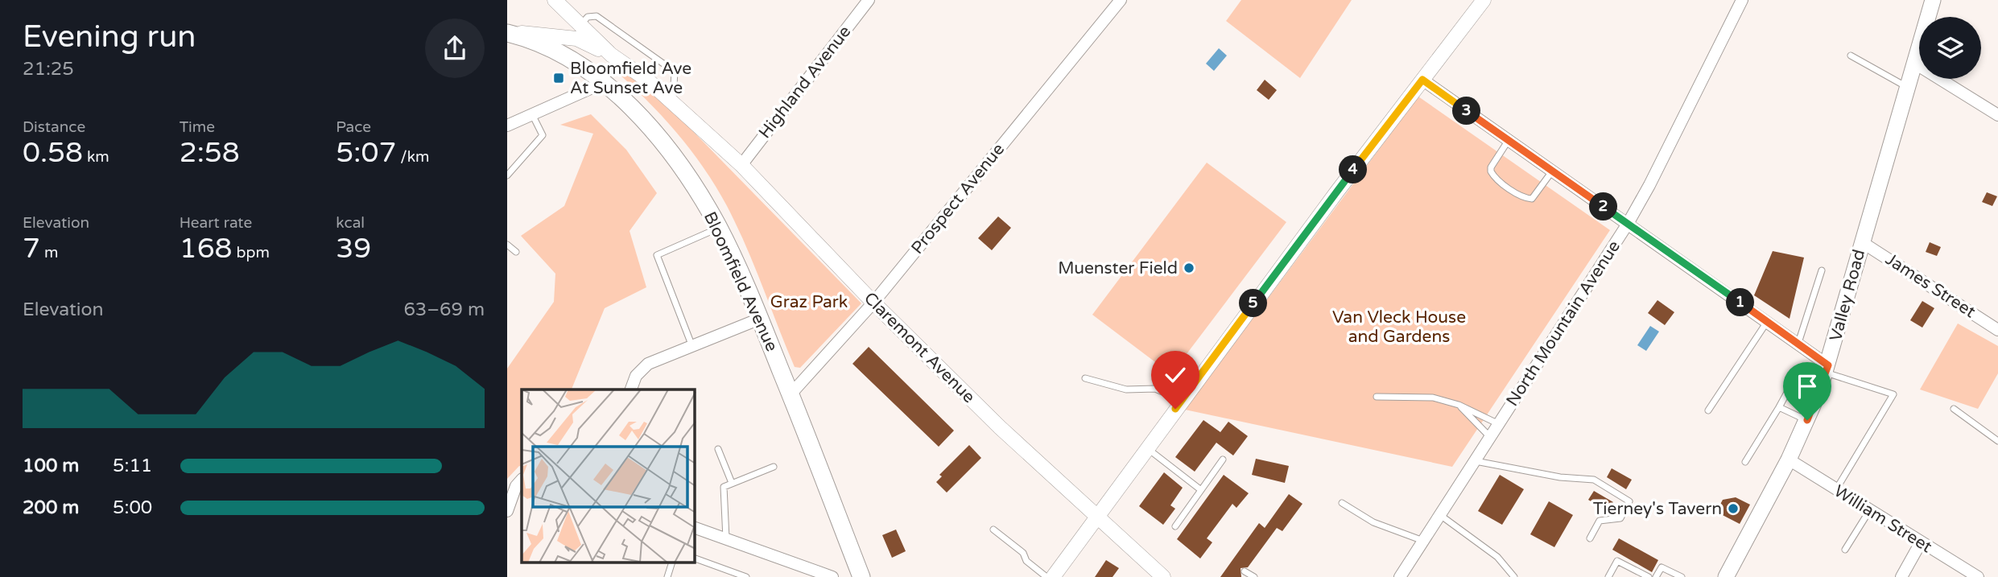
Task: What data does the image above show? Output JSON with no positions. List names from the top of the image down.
{
  "streets": {
    "main road": ["Bloomfield Avenue", "Valley Road"],
    "street": [
      "Highland Avenue",
      "Prospect Avenue",
      "James Street",
      "North Mountain Avenue",
      "Claremont Avenue",
      "William Street"
    ]
  },
  "crossings": [
    ["Highland Avenue", "Claremont Avenue"],
    ["Prospect Avenue", "Bloomfield Avenue"],
    ["Prospect Avenue", "Claremont Avenue"],
    ["James Street", "Valley Road"],
    ["Valley Road", "William Street"]
  ],
  "parks": ["Graz Park", "Van Vleck House and Gardens"],
  "places": {
    "transit": ["Bloomfield Ave At Sunset Ave"],
    "other": ["Muenster Field", "Tierney's Tavern"]
  },
  "page": {
    "heading": ["Evening run", "21:25"],
    "stats": [
      ["Distance", "0.58 km"],
      ["Time", "2:58"],
      ["Pace", "5:07 /km"],
      ["Elevation", "7 m"],
      ["Heart rate", "168 bpm"],
      ["kcal", "39"]
    ],
    "pins": [
      "3",
      "4",
      "2",
      "1",
      "5"
    ],
    "chart": ["Elevation", "63–69 m"],
    "list": [
      {
        "name": "100 m",
        "note": "5:11"
      },
      {
        "name": "200 m",
        "note": "5:00"
      }
    ]
  }
}
